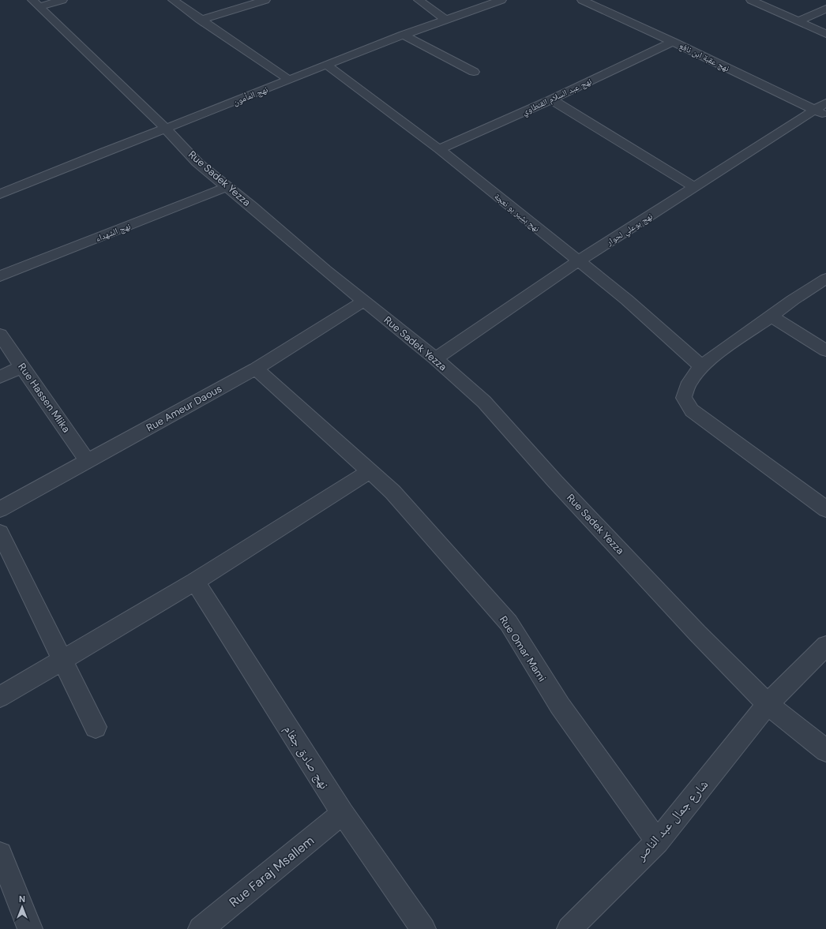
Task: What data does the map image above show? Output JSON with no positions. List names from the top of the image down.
{
  "streets": {
    "street": [
      "نهج عقبة ابن نافع",
      "نهج المأمون",
      "نهج عبد السلام القنطاوي",
      "Rue Sadek Yezza",
      "نهج بشير بو نعجة",
      "نهج بوعلي لحوار",
      "نهج الشهداء",
      "Rue Hassen Mlika",
      "Rue Ameur Daous",
      "Rue Omar Mami",
      "نهج صادق جغام",
      "شارع جمال عبد الناصر",
      "Rue Faraj Msallem"
    ]
  },
  "crossings": [
    ["نهج عقبة ابن نافع", "نهج عبد السلام القنطاوي"],
    ["نهج عقبة ابن نافع", "نهج بوعلي لحوار"],
    ["نهج المأمون", "Rue Sadek Yezza"],
    ["نهج المأمون", "نهج بشير بو نعجة"],
    ["نهج عبد السلام القنطاوي", "نهج بشير بو نعجة"],
    ["Rue Sadek Yezza", "نهج بوعلي لحوار"],
    ["Rue Sadek Yezza", "نهج الشهداء"],
    ["Rue Sadek Yezza", "Rue Ameur Daous"],
    ["Rue Sadek Yezza", "شارع جمال عبد الناصر"],
    ["نهج بشير بو نعجة", "نهج بوعلي لحوار"],
    ["Rue Hassen Mlika", "Rue Ameur Daous"],
    ["Rue Ameur Daous", "Rue Omar Mami"],
    ["Rue Omar Mami", "شارع جمال عبد الناصر"],
    ["نهج صادق جغام", "Rue Faraj Msallem"]
  ],
  "north": "top"
}
